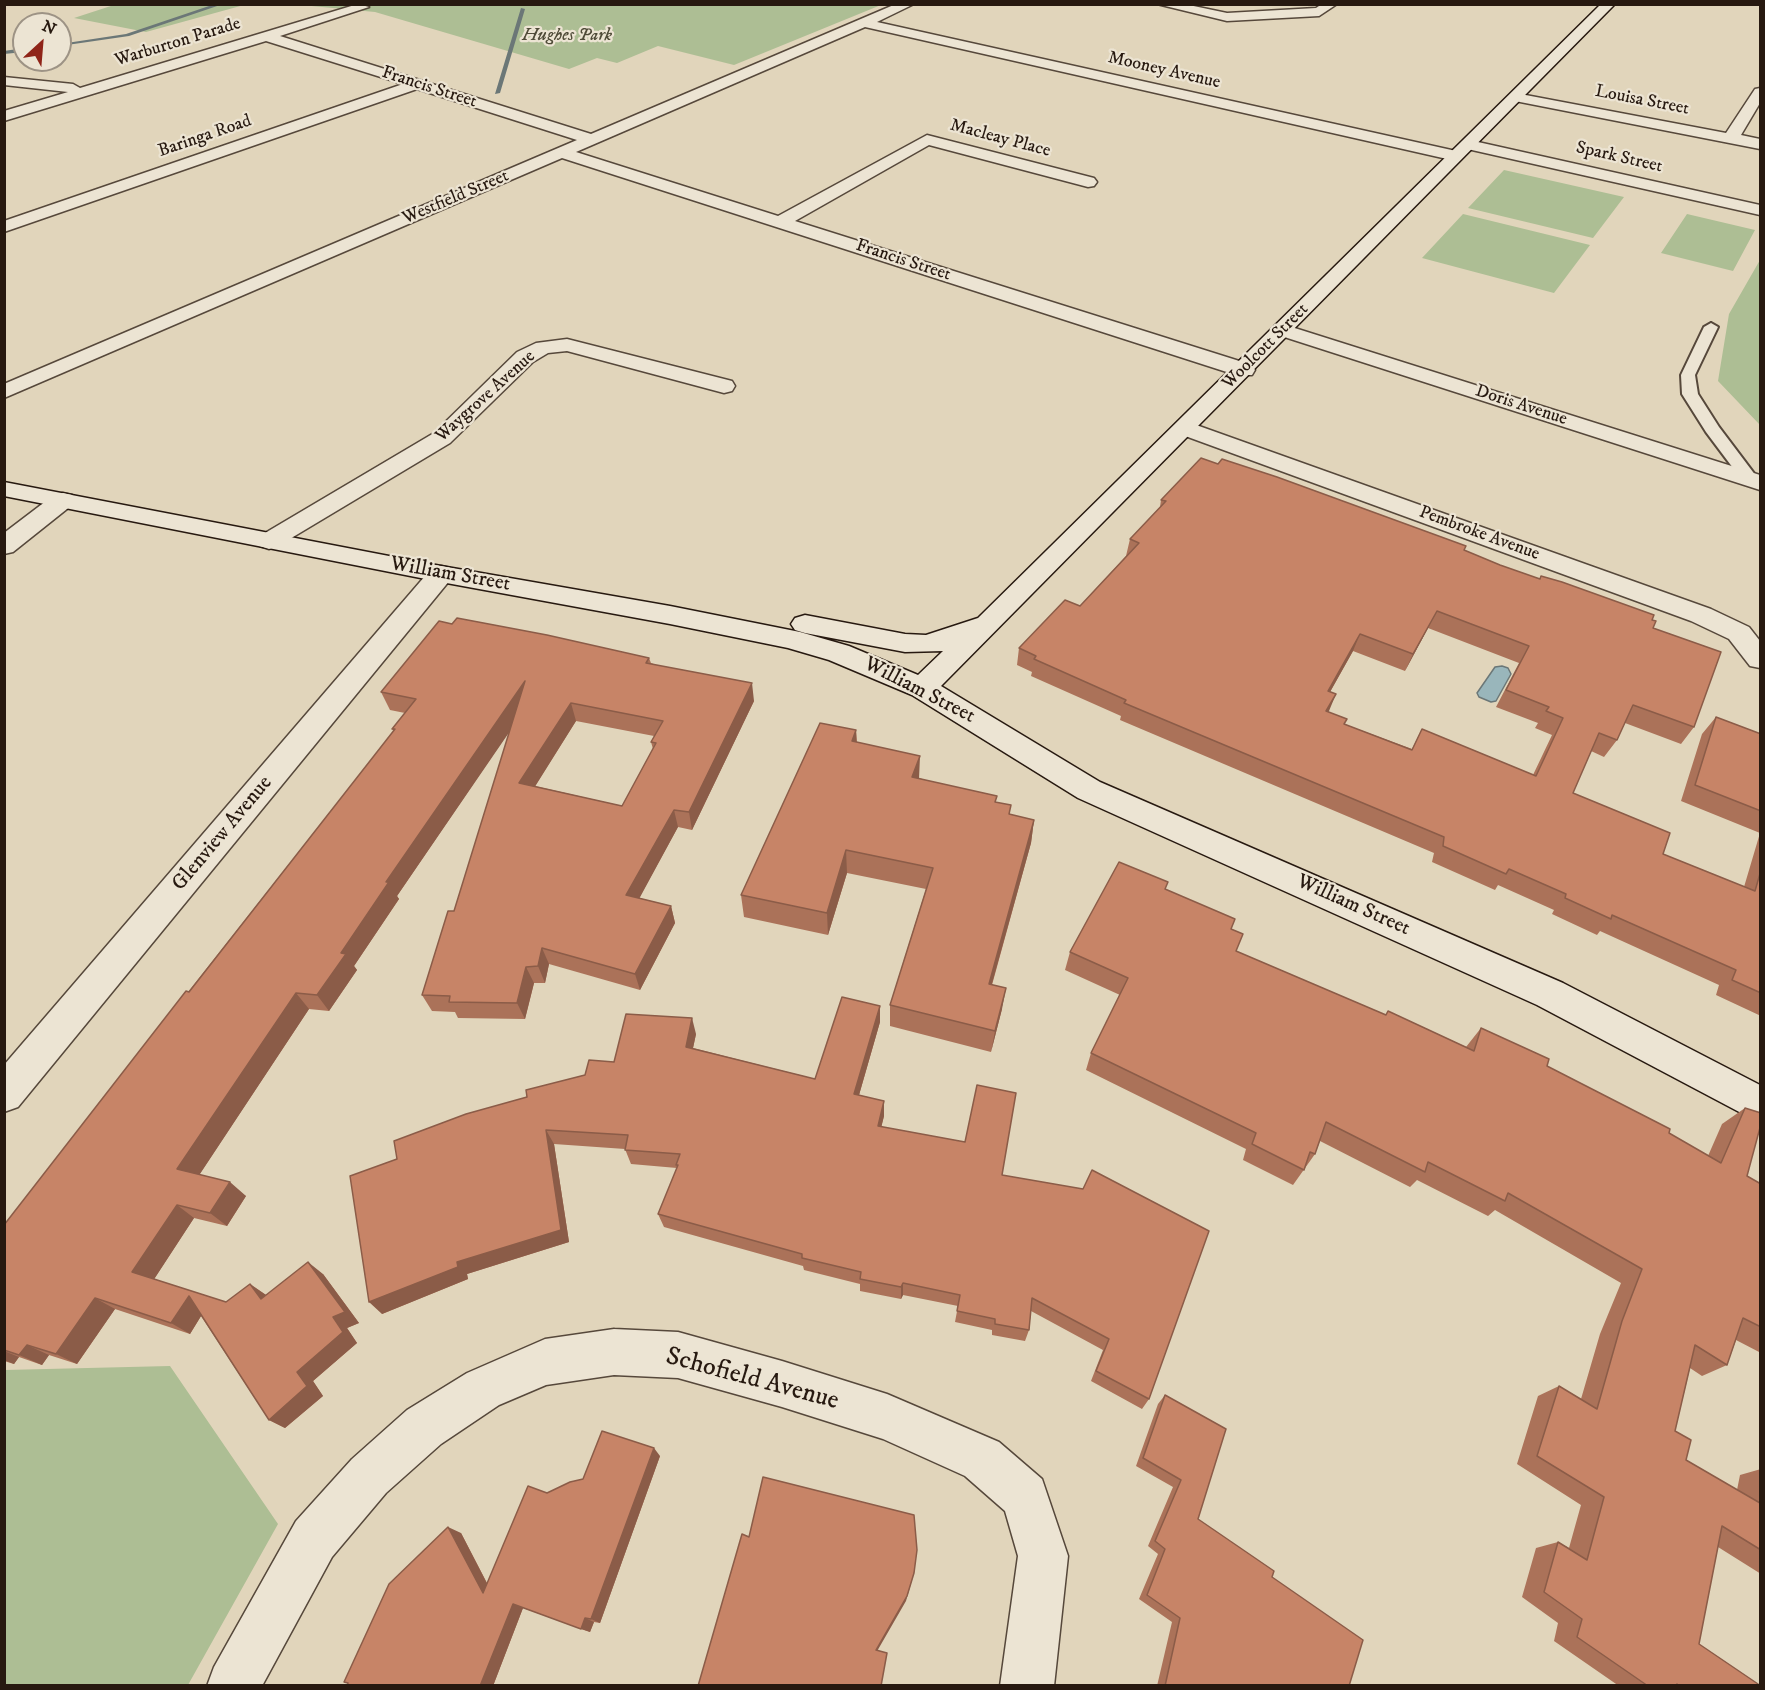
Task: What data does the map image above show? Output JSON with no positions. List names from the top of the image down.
{
  "streets": {
    "street": [
      "Warburton Parade",
      "Mooney Avenue",
      "Francis Street",
      "Louisa Street",
      "Baringa Road",
      "Macleay Place",
      "Spark Street",
      "Westfield Street",
      "Woolcott Street",
      "Waygrove Avenue",
      "Doris Avenue",
      "Pembroke Avenue",
      "William Street",
      "Glenview Avenue",
      "Schofield Avenue"
    ]
  },
  "crossings": [
    ["Warburton Parade", "Francis Street"],
    ["Mooney Avenue", "Spark Street"],
    ["Mooney Avenue", "Westfield Street"],
    ["Mooney Avenue", "Woolcott Street"],
    ["Francis Street", "Baringa Road"],
    ["Francis Street", "Macleay Place"],
    ["Francis Street", "Westfield Street"],
    ["Francis Street", "Woolcott Street"],
    ["Louisa Street", "Woolcott Street"],
    ["Spark Street", "Woolcott Street"],
    ["Woolcott Street", "Doris Avenue"],
    ["Woolcott Street", "Pembroke Avenue"],
    ["Woolcott Street", "William Street"],
    ["Waygrove Avenue", "William Street"],
    ["William Street", "Glenview Avenue"]
  ],
  "parks": ["Hughes Park"],
  "north": "top right"
}
